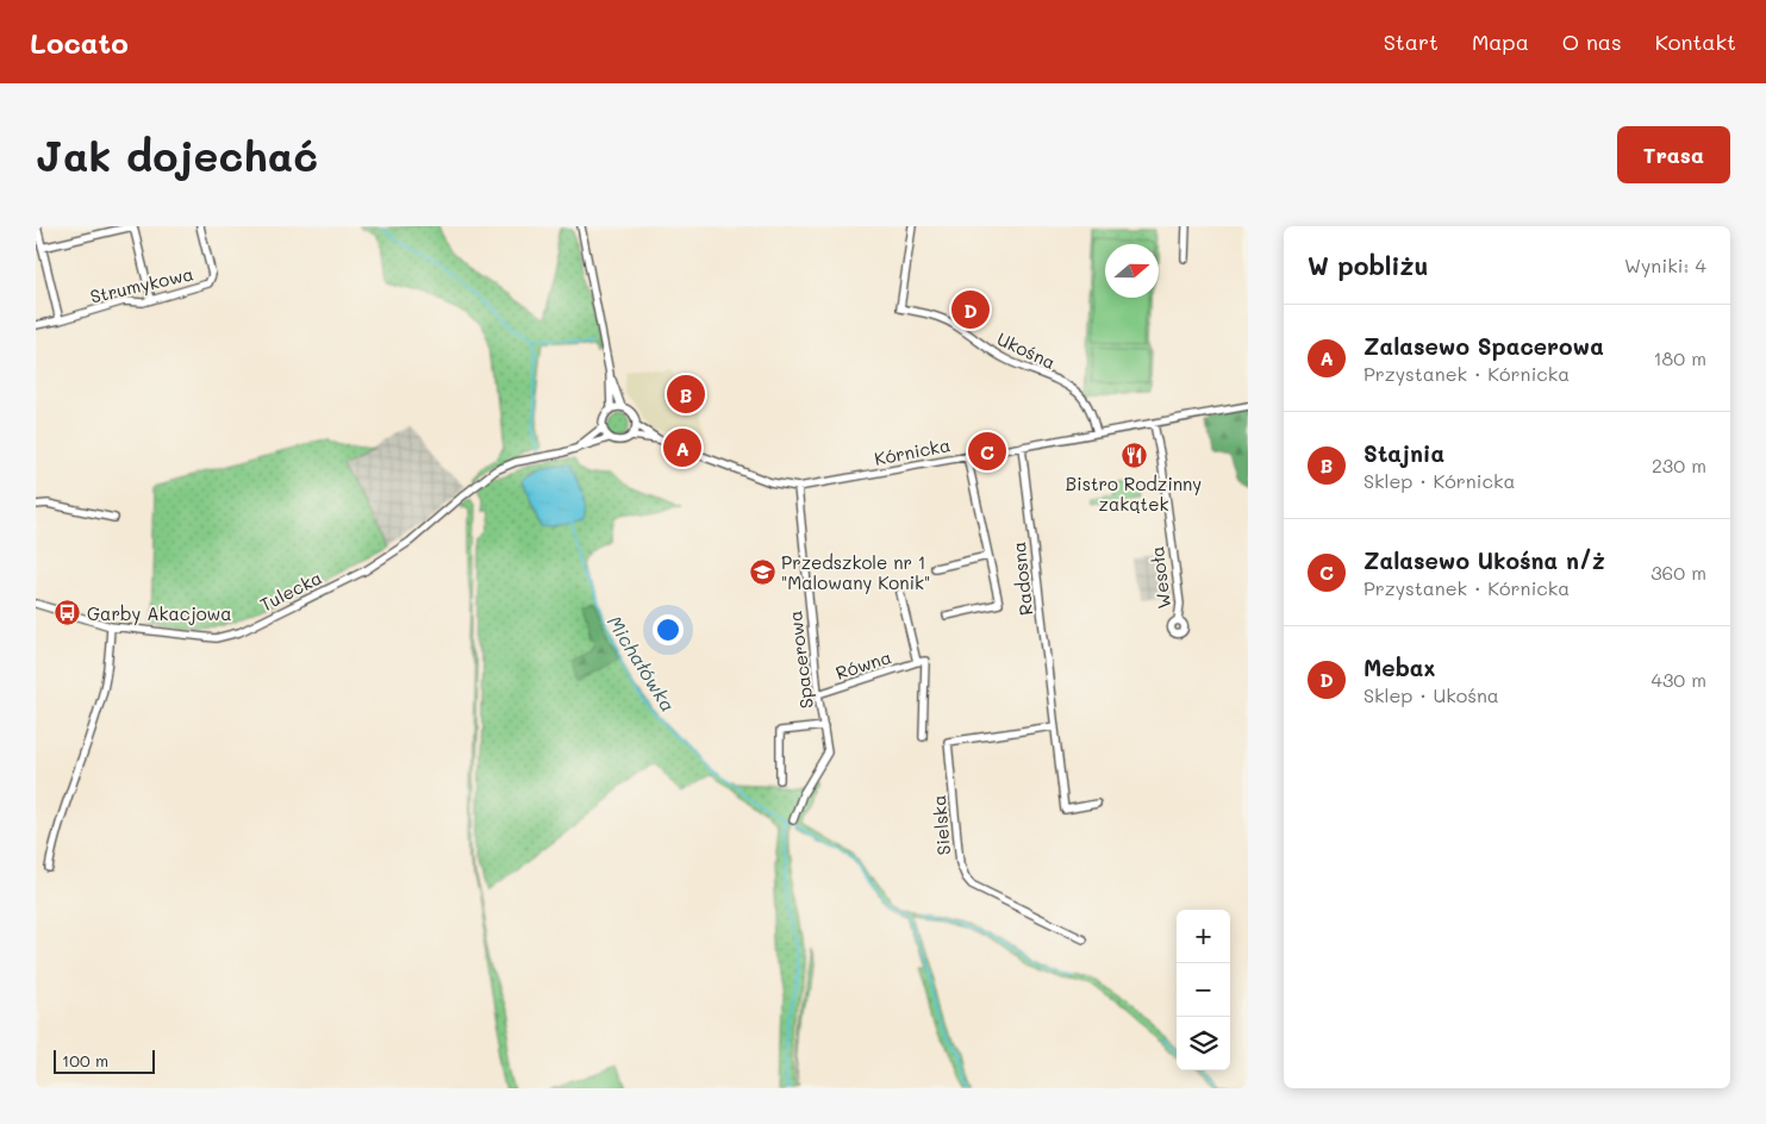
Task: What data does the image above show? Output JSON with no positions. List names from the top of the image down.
{
  "streets": {
    "street": [
      "Strumykowa",
      "Ukośna",
      "Kórnicka",
      "Wesoła",
      "Radosna",
      "Tulecka",
      "Spacerowa",
      "Równa",
      "Sielska"
    ]
  },
  "crossings": [
    ["Ukośna", "Kórnicka"],
    ["Kórnicka", "Wesoła"],
    ["Kórnicka", "Radosna"],
    ["Kórnicka", "Spacerowa"],
    ["Radosna", "Sielska"],
    ["Spacerowa", "Równa"]
  ],
  "water": ["Michałówka"],
  "places": {
    "restaurant": ["Bistro Rodzinny zakątek"],
    "school or university": ["Przedszkole nr 1 \"Malowany Konik\""],
    "bus stop": ["Garby Akacjowa"]
  },
  "scale_bar": "100 m",
  "north": "right",
  "page": {
    "header": "Locato",
    "nav": [
      "Start",
      "Mapa",
      "O nas",
      "Kontakt"
    ],
    "buttons": "Trasa",
    "title": "Jak dojechać",
    "heading": ["W pobliżu", "Wyniki: 4"],
    "pins": [
      "D",
      "B",
      "A",
      "C"
    ],
    "list": [
      {
        "mark": "A",
        "name": "Zalasewo Spacerowa",
        "note": "Przystanek · Kórnicka",
        "value": "180 m"
      },
      {
        "mark": "B",
        "name": "Stajnia",
        "note": "Sklep · Kórnicka",
        "value": "230 m"
      },
      {
        "mark": "C",
        "name": "Zalasewo Ukośna n/ż",
        "note": "Przystanek · Kórnicka",
        "value": "360 m"
      },
      {
        "mark": "D",
        "name": "Mebax",
        "note": "Sklep · Ukośna",
        "value": "430 m"
      }
    ],
    "map_buttons": ["+", "−"],
    "scale": "100 m"
  }
}
